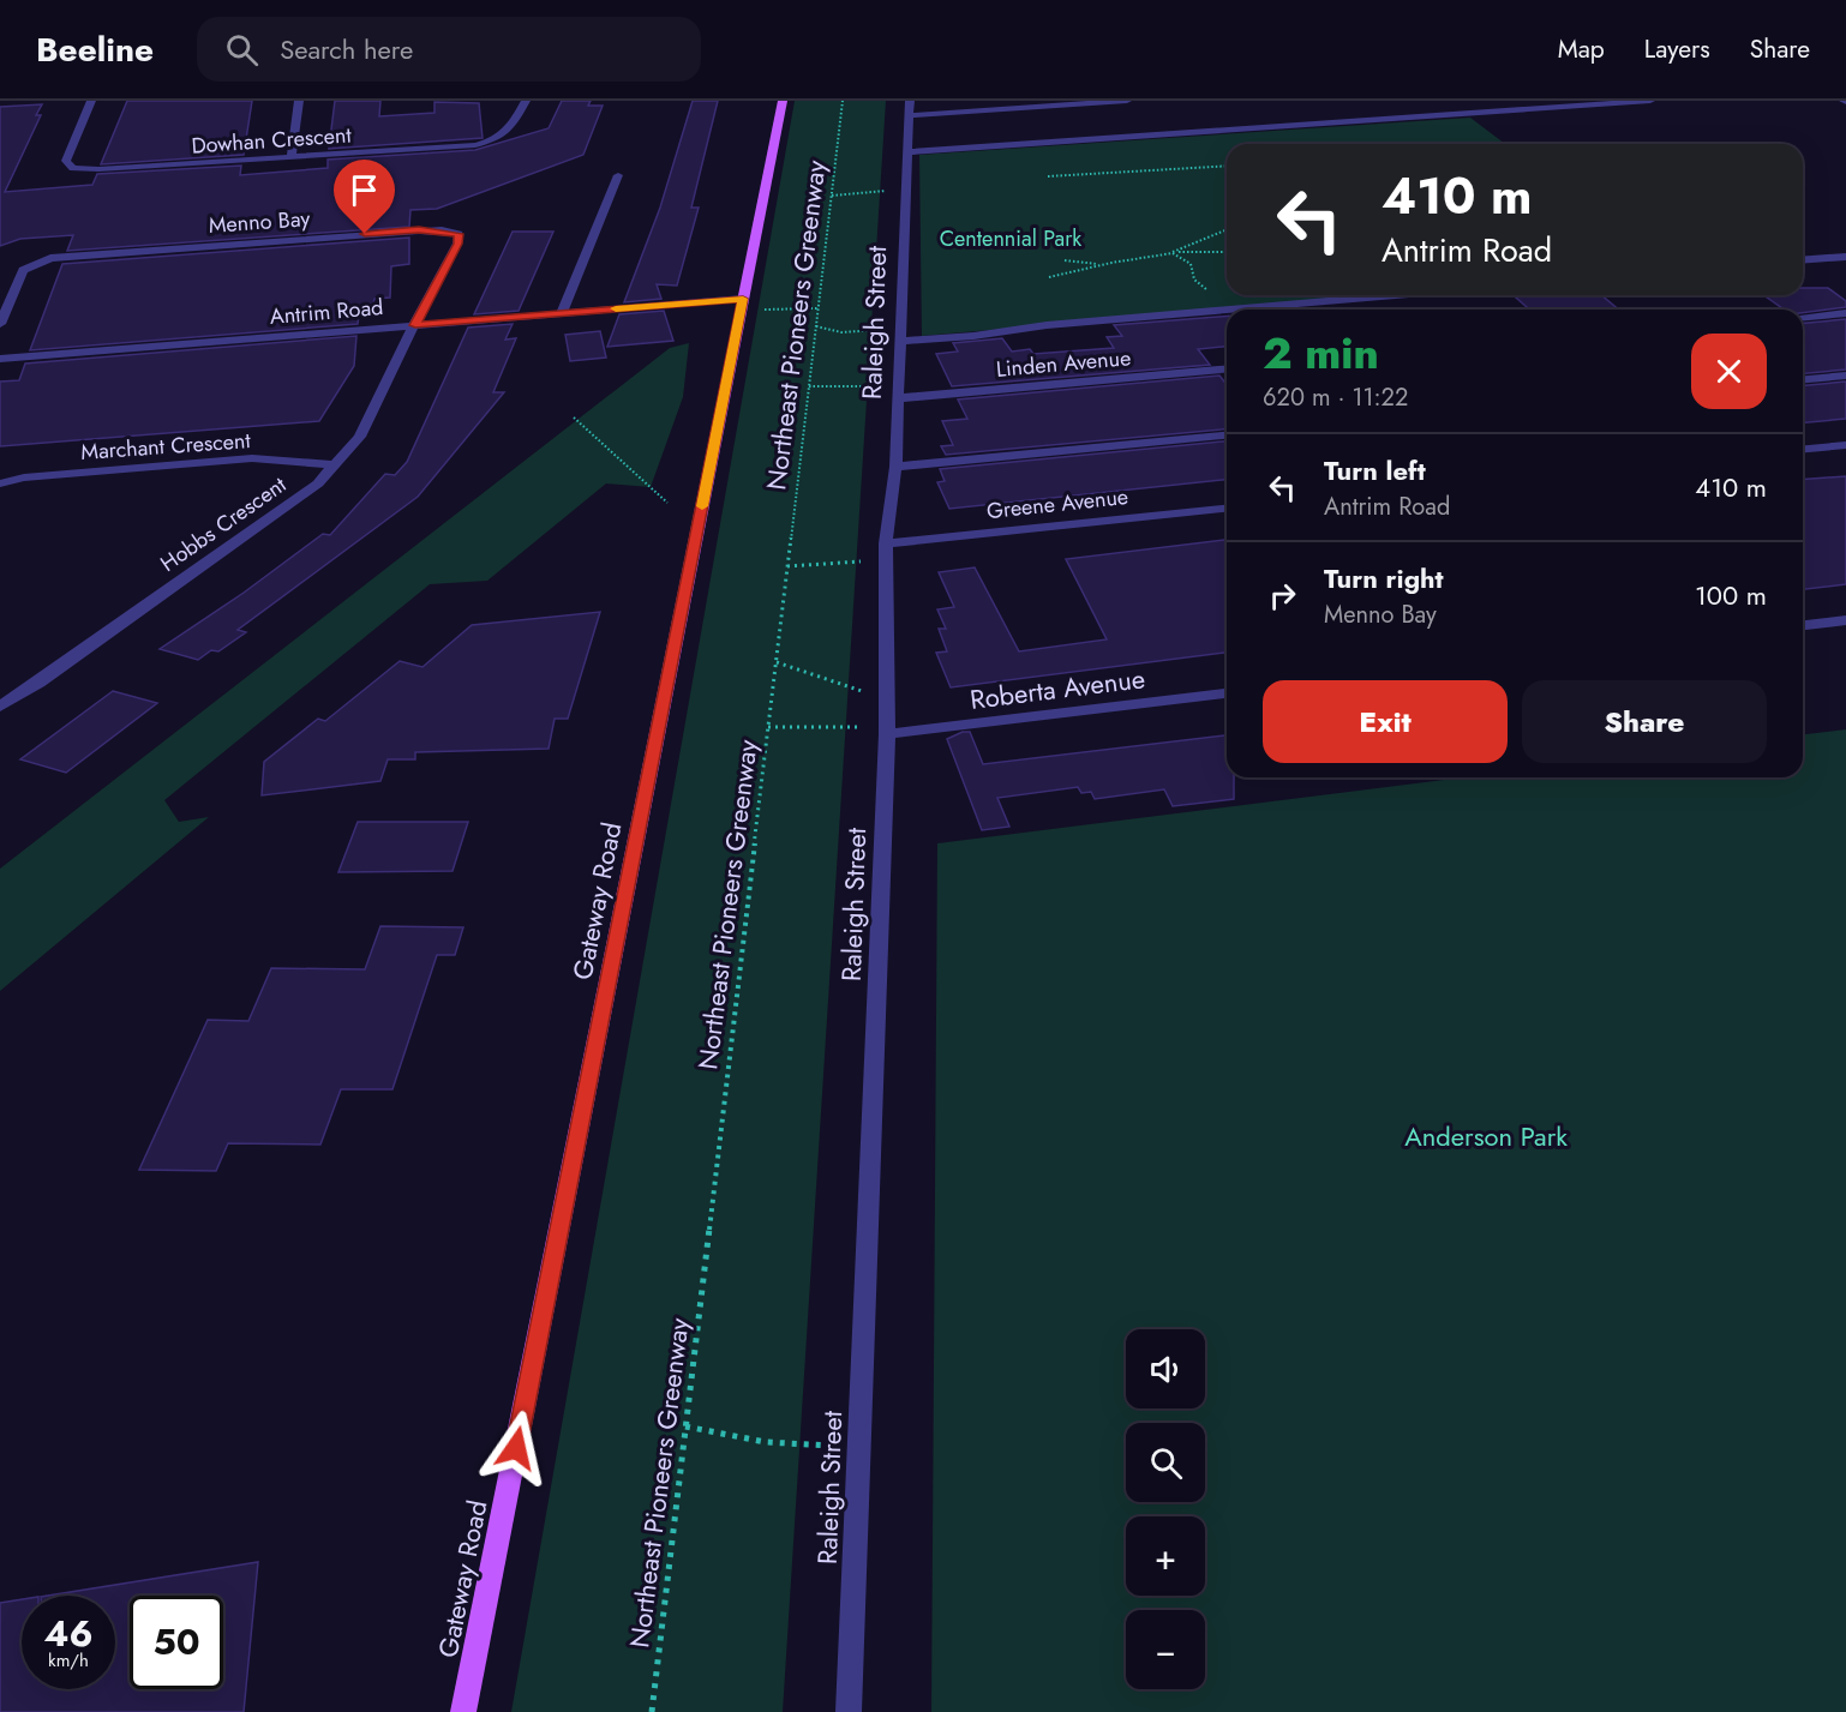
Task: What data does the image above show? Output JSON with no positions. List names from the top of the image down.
{
  "streets": {
    "main road": ["Gateway Road"],
    "street": [
      "Dowhan Crescent",
      "Menno Bay",
      "Antrim Road",
      "Raleigh Street",
      "Linden Avenue",
      "Marchant Crescent",
      "Greene Avenue",
      "Hobbs Crescent",
      "Roberta Avenue"
    ],
    "path": ["Northeast Pioneers Greenway"]
  },
  "crossings": [
    ["Menno Bay", "Antrim Road"],
    ["Menno Bay", "Hobbs Crescent"],
    ["Antrim Road", "Hobbs Crescent"],
    ["Antrim Road", "Gateway Road"],
    ["Raleigh Street", "Linden Avenue"],
    ["Raleigh Street", "Greene Avenue"],
    ["Raleigh Street", "Roberta Avenue"],
    ["Marchant Crescent", "Hobbs Crescent"]
  ],
  "parks": ["Centennial Park", "Anderson Park"],
  "page": {
    "header": "Beeline",
    "search": "Search here",
    "nav": ["Map", "Layers", "Share"],
    "turn": ["410 m", "Antrim Road"],
    "heading": ["2 min", "620 m · 11:22"],
    "list": [
      {
        "name": "Turn left",
        "note": "Antrim Road",
        "value": "410 m"
      },
      {
        "name": "Turn right",
        "note": "Menno Bay",
        "value": "100 m"
      }
    ],
    "buttons": ["Exit", "Share"],
    "map_buttons": ["+", "−"],
    "speed": "46 km/h",
    "limit": "50"
  }
}
